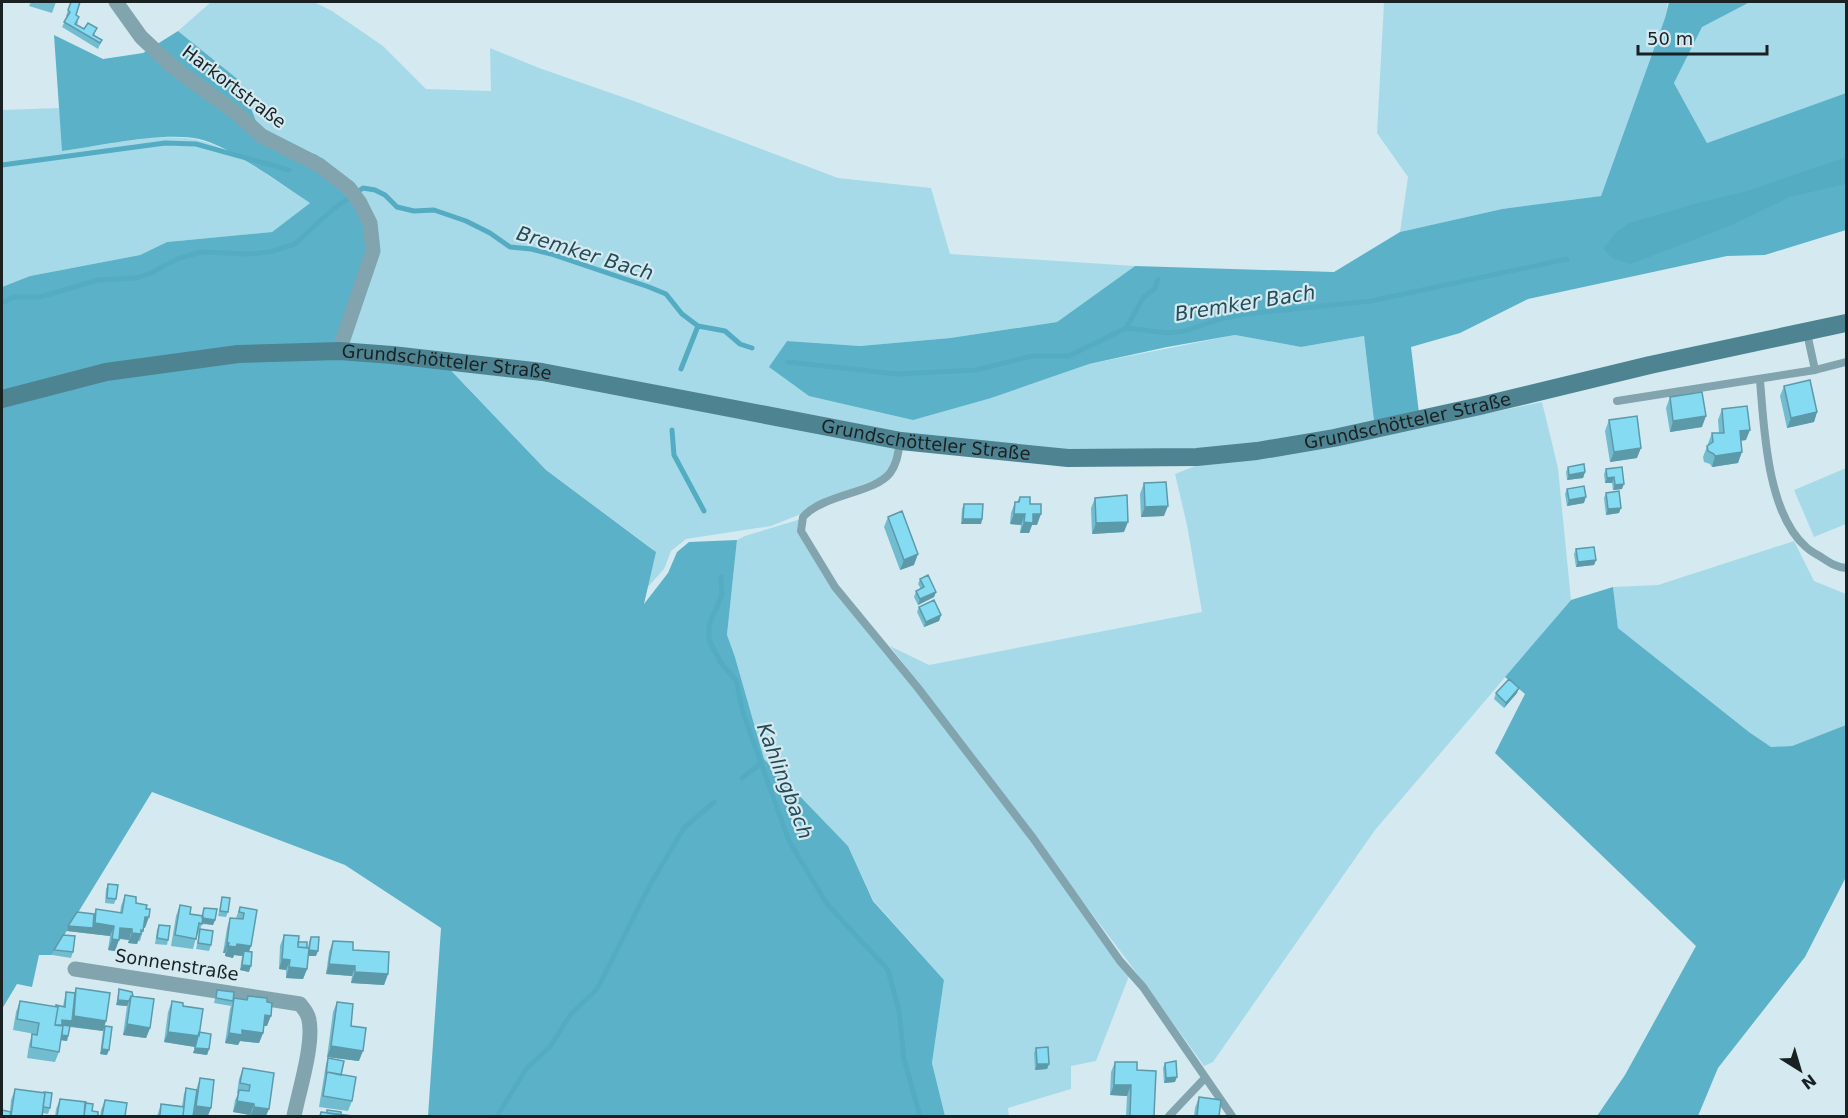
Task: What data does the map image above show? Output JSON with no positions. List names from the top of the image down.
{
  "streets": {
    "main road": ["Grundschötteler Straße"],
    "street": ["Harkortstraße", "Sonnenstraße"]
  },
  "crossings": [
    ["Harkortstraße", "Grundschötteler Straße"]
  ],
  "water": ["Bremker Bach", "Kahlingbach"],
  "scale_bar": "50 m",
  "north": "bottom right"
}
